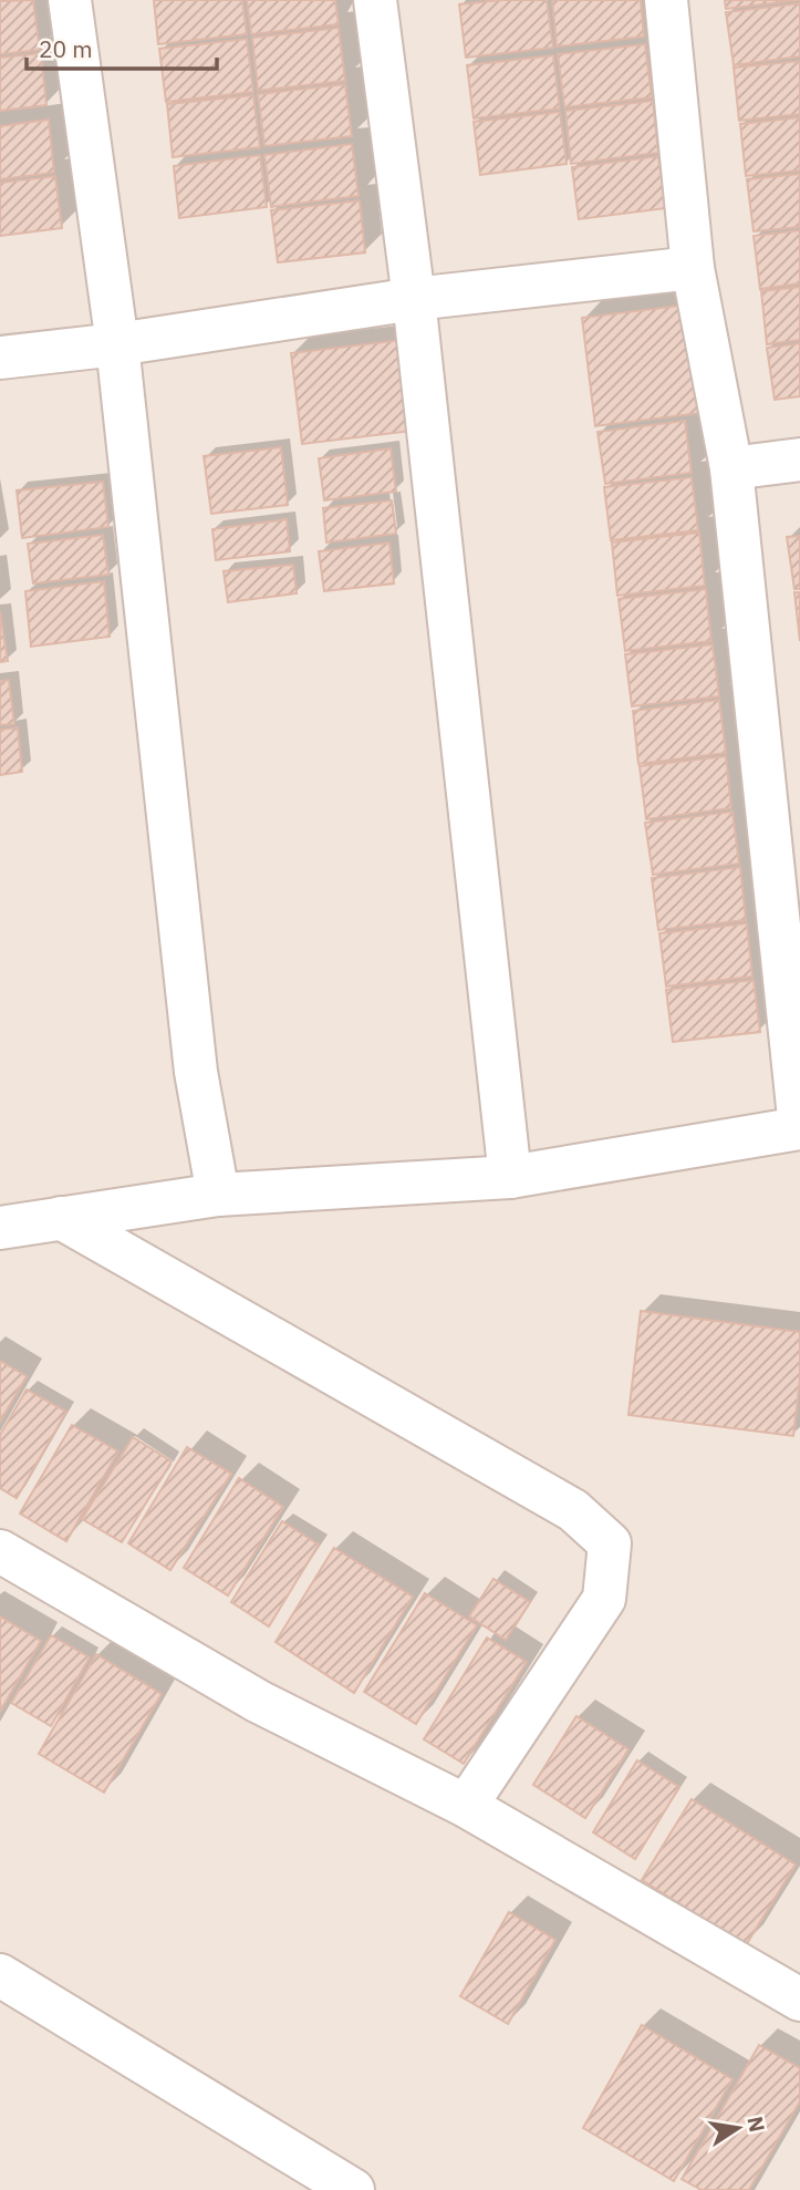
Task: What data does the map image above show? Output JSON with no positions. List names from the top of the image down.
{
  "scale_bar": "20 m",
  "north": "right"
}
